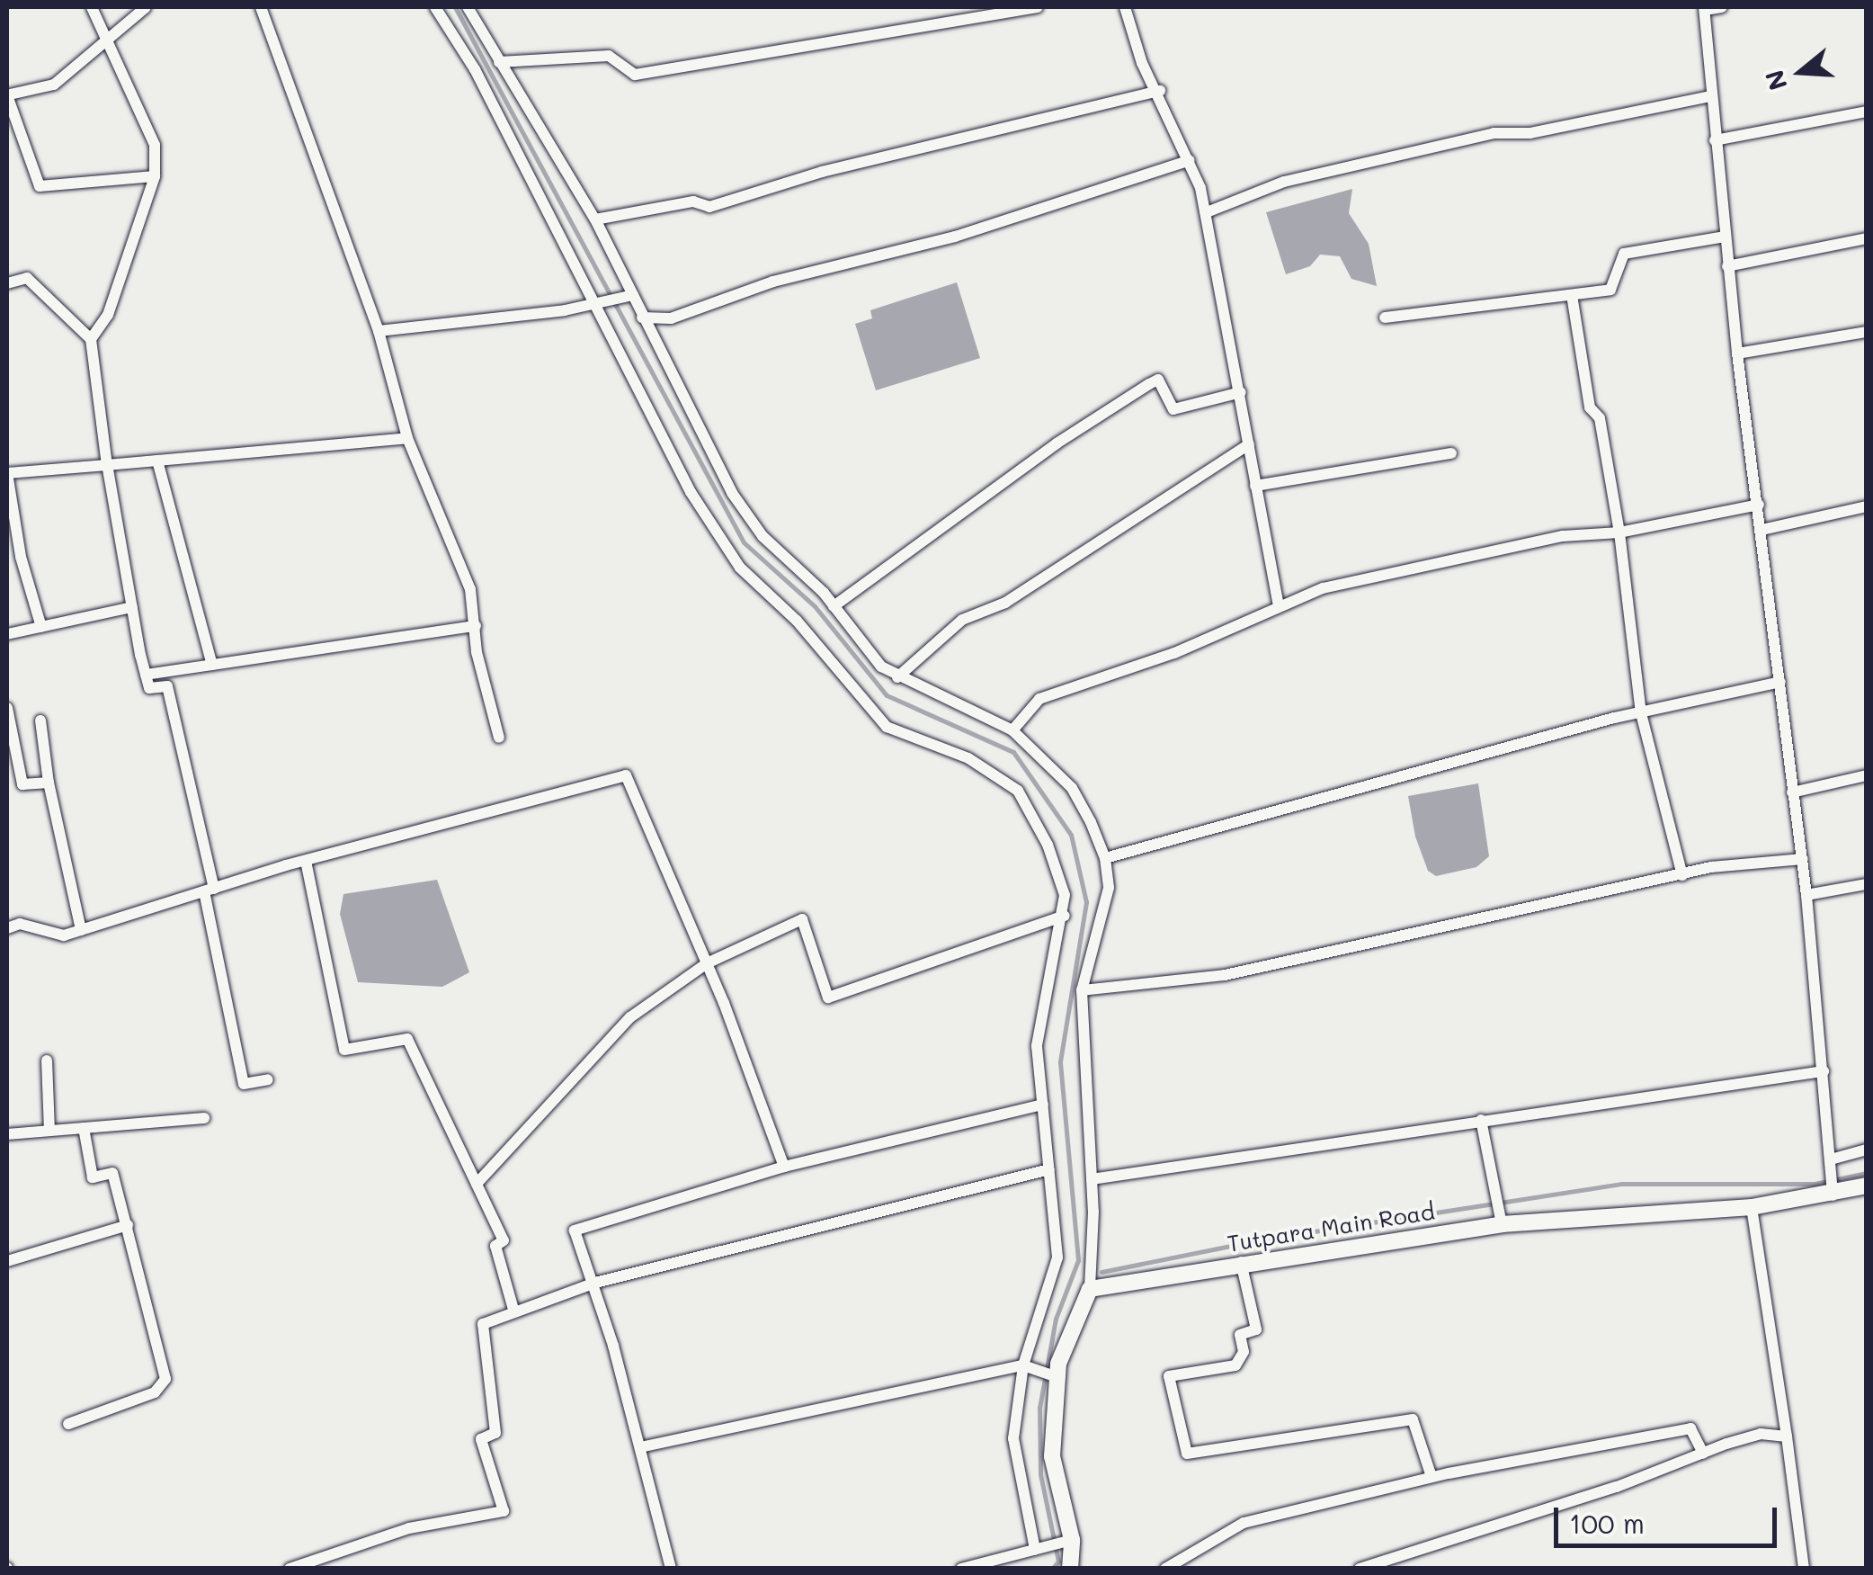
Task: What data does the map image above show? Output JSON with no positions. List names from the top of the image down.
{
  "streets": {
    "street": ["Tutpara Main Road"]
  },
  "scale_bar": "100 m",
  "north": "left"
}
